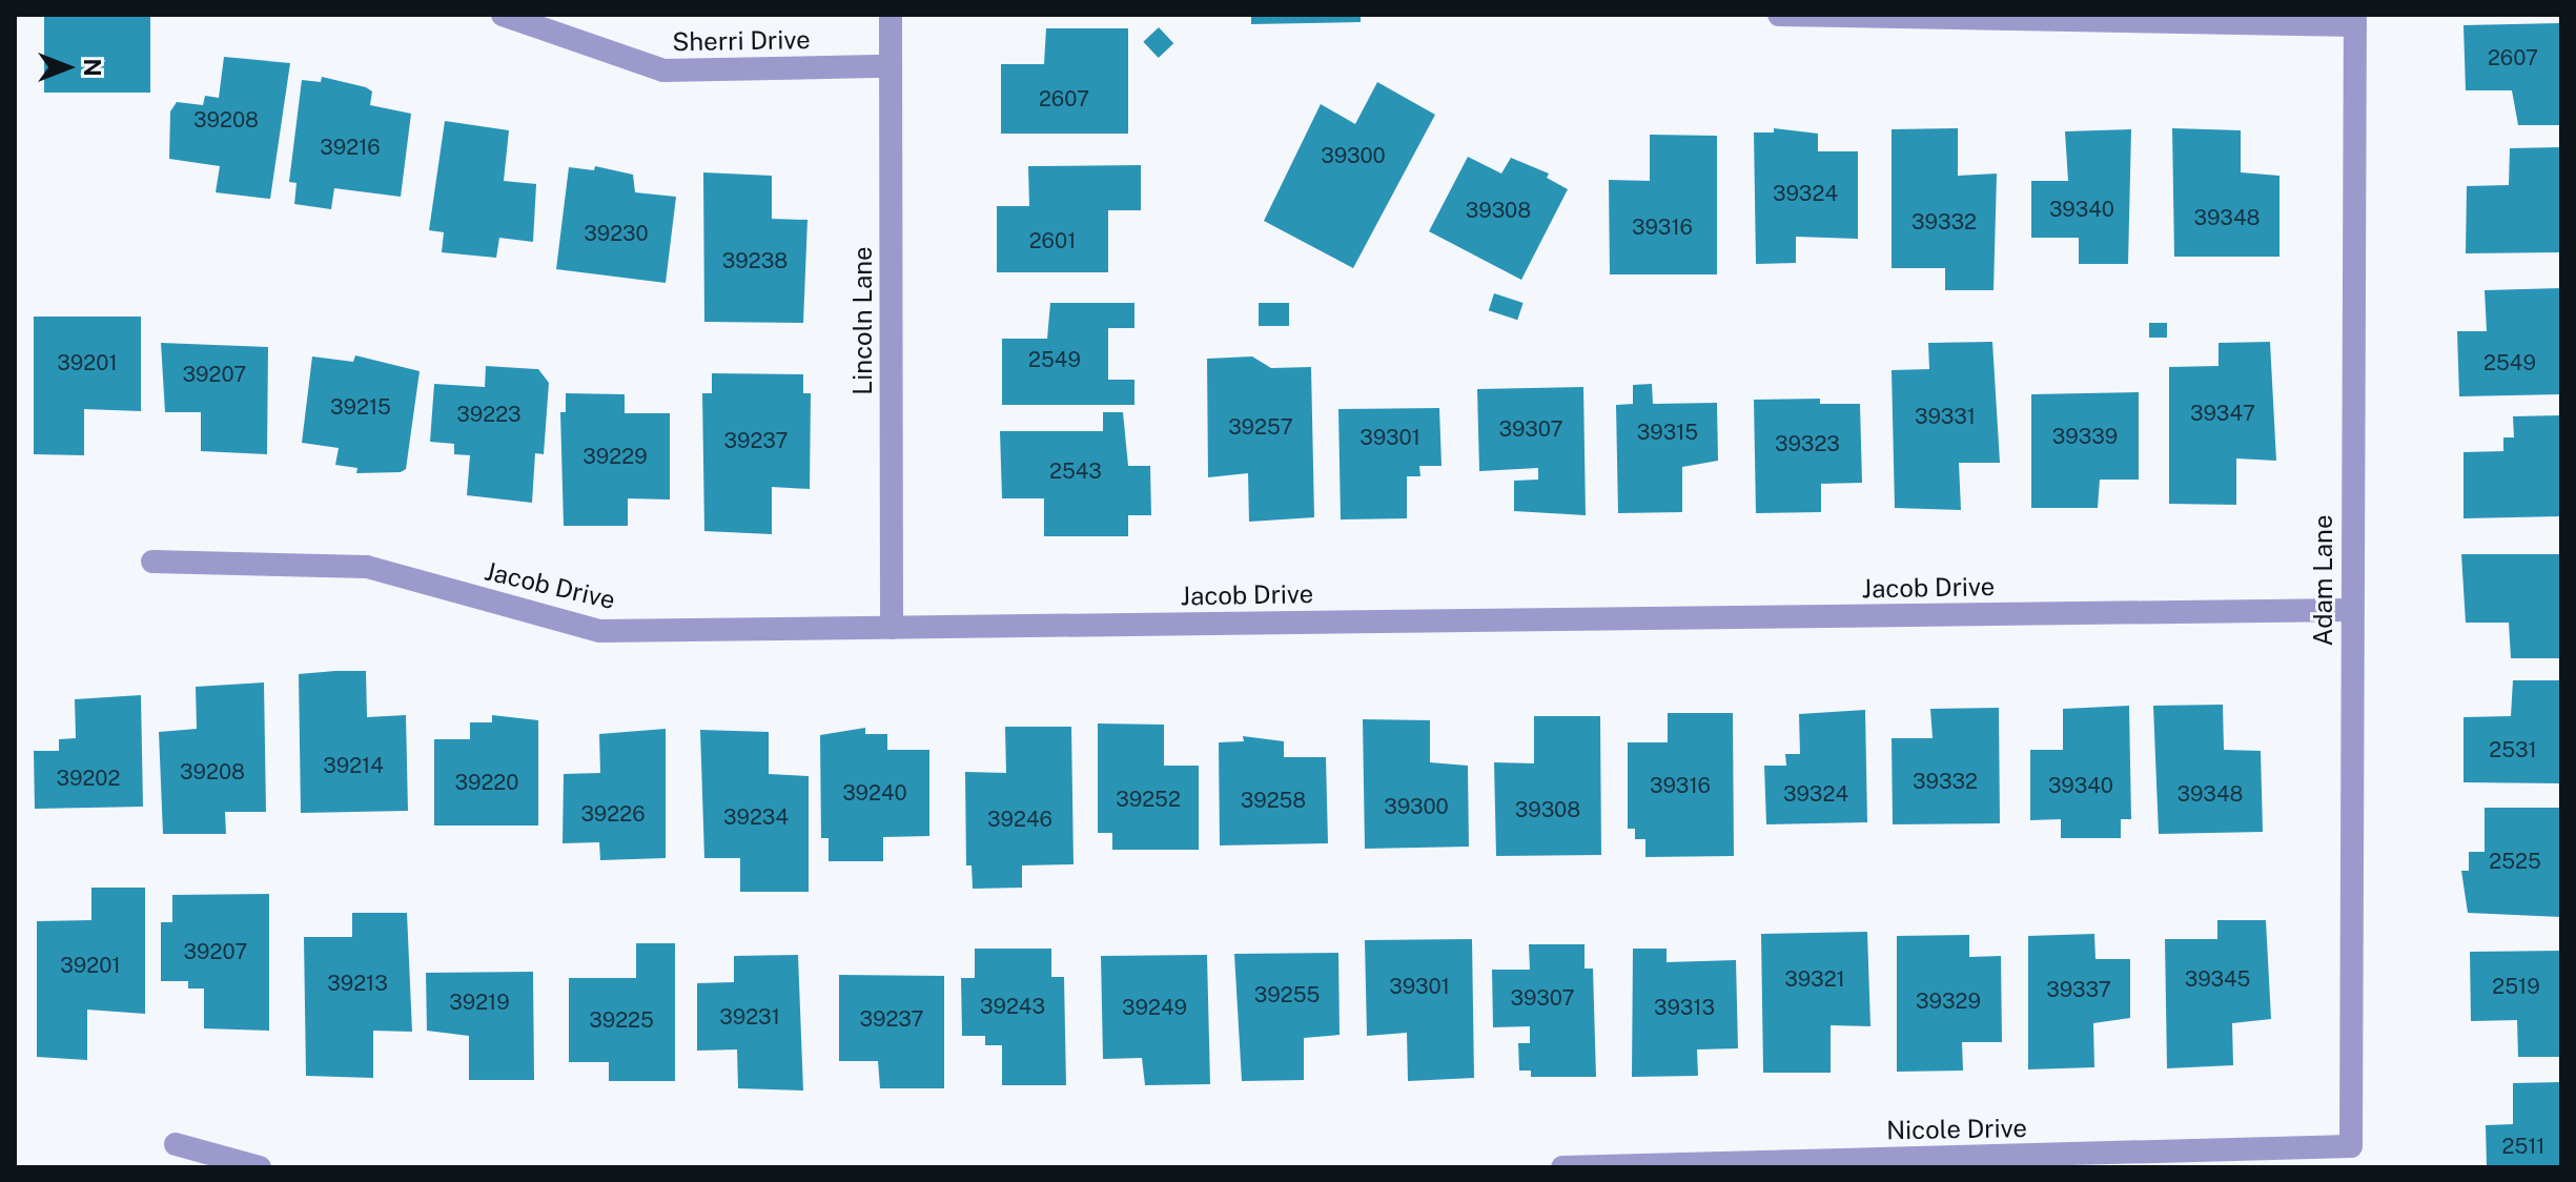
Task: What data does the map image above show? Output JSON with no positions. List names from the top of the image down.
{
  "streets": {
    "street": [
      "Sherri Drive",
      "Lincoln Lane",
      "Adam Lane",
      "Jacob Drive",
      "Nicole Drive"
    ]
  },
  "crossings": [
    ["Sherri Drive", "Lincoln Lane"],
    ["Lincoln Lane", "Jacob Drive"],
    ["Adam Lane", "Jacob Drive"],
    ["Adam Lane", "Nicole Drive"]
  ],
  "house_numbers": [
    "2607",
    "2607",
    "39208",
    "39216",
    "39300",
    "39324",
    "39340",
    "39308",
    "39348",
    "39332",
    "39316",
    "39230",
    "2601",
    "39238",
    "2549",
    "39201",
    "2549",
    "39207",
    "39215",
    "39347",
    "39223",
    "39331",
    "39257",
    "39307",
    "39315",
    "39339",
    "39301",
    "39237",
    "39323",
    "39229",
    "2543",
    "2531",
    "39214",
    "39208",
    "39202",
    "39332",
    "39220",
    "39316",
    "39340",
    "39240",
    "39324",
    "39348",
    "39252",
    "39258",
    "39300",
    "39308",
    "39226",
    "39234",
    "39246",
    "2525",
    "39207",
    "39201",
    "39321",
    "39345",
    "39213",
    "39301",
    "2519",
    "39337",
    "39255",
    "39307",
    "39329",
    "39219",
    "39243",
    "39249",
    "39313",
    "39231",
    "39237",
    "39225",
    "2511"
  ],
  "north": "right"
}
